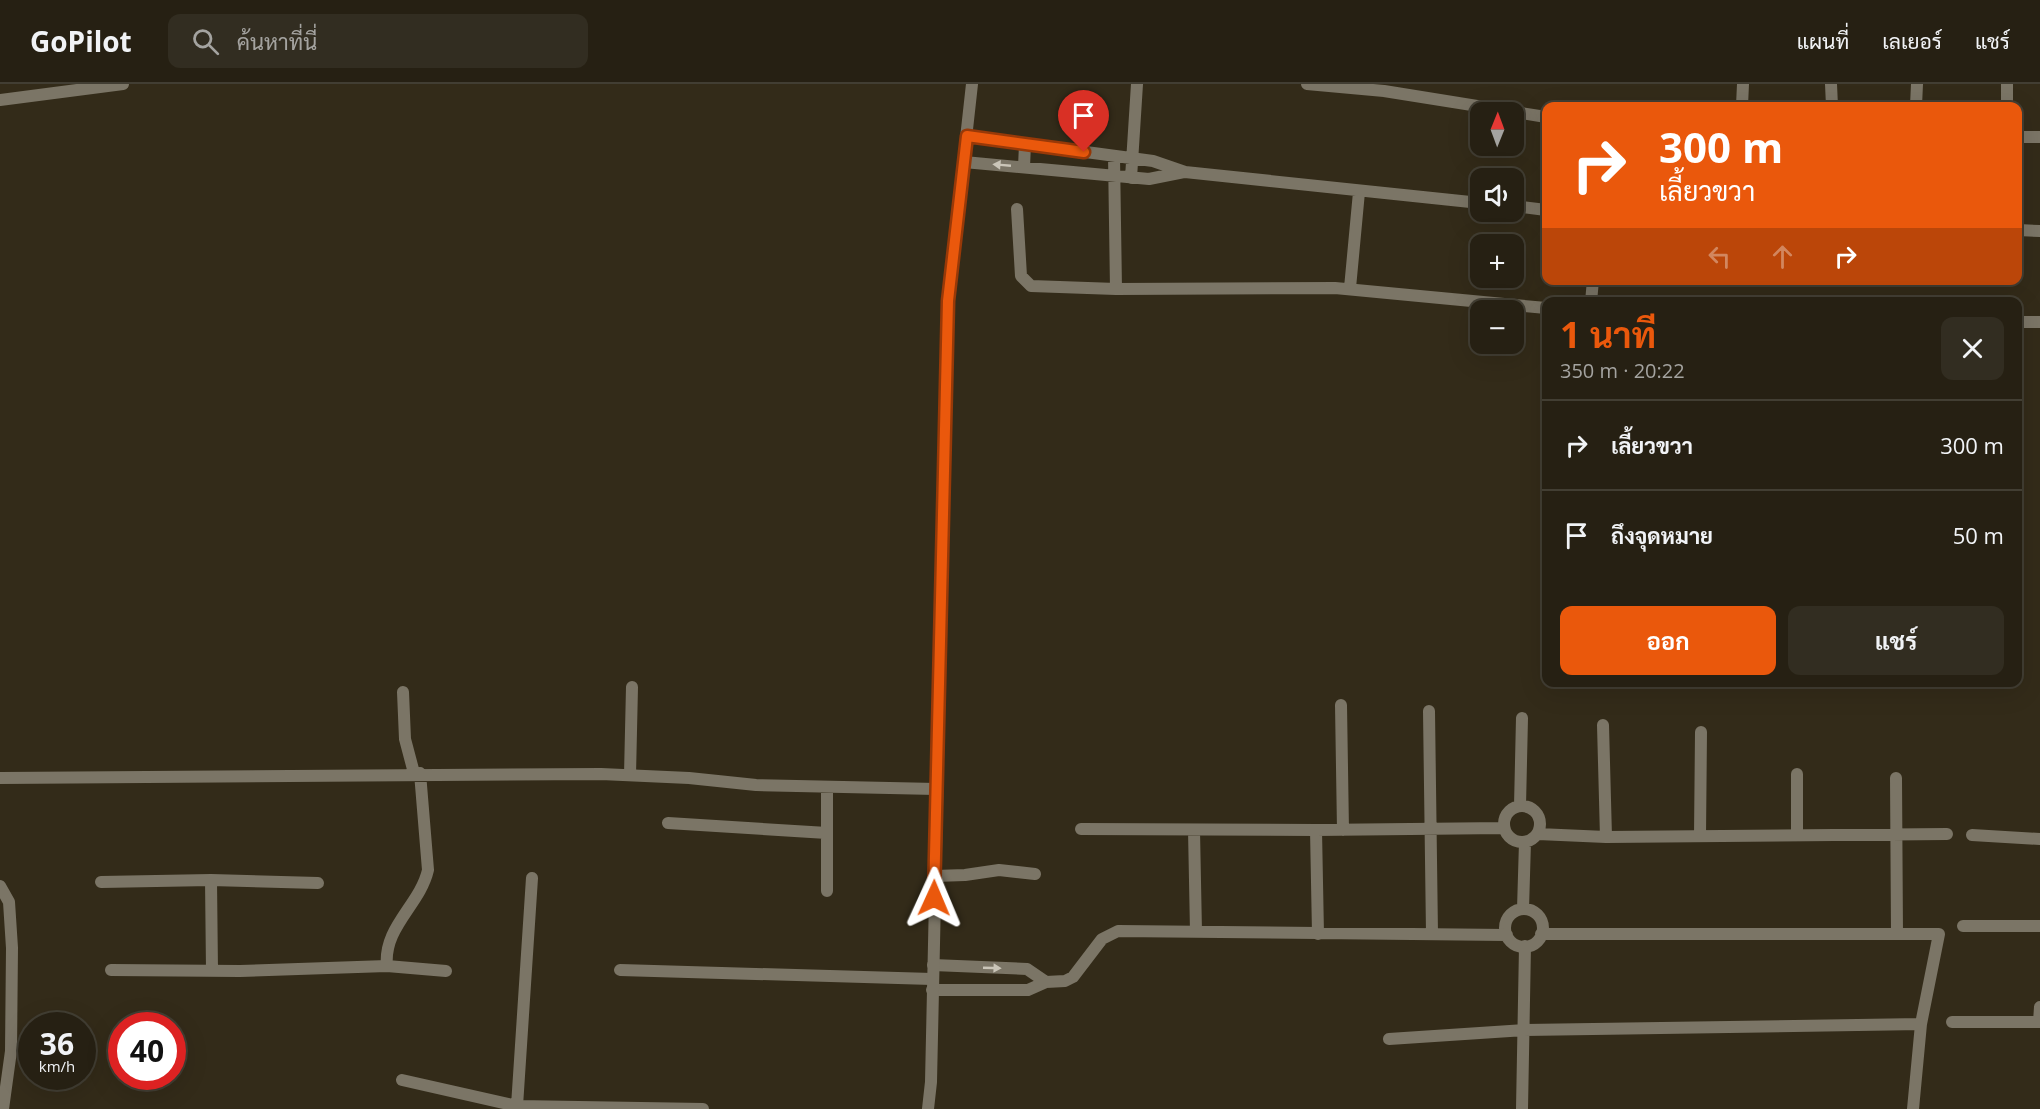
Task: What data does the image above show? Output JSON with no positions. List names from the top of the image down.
{
  "north": "top",
  "page": {
    "header": "GoPilot",
    "search": "ค้นหาที่นี่",
    "nav": ["แผนที่", "เลเยอร์", "แชร์"],
    "map_buttons": ["+", "−"],
    "turn": ["300 m", "เลี้ยวขวา"],
    "heading": ["1 นาที", "350 m · 20:22"],
    "list": [
      {
        "name": "เลี้ยวขวา",
        "value": "300 m"
      },
      {
        "name": "ถึงจุดหมาย",
        "value": "50 m"
      }
    ],
    "buttons": ["ออก", "แชร์"],
    "speed": "36 km/h",
    "limit": "40"
  }
}
